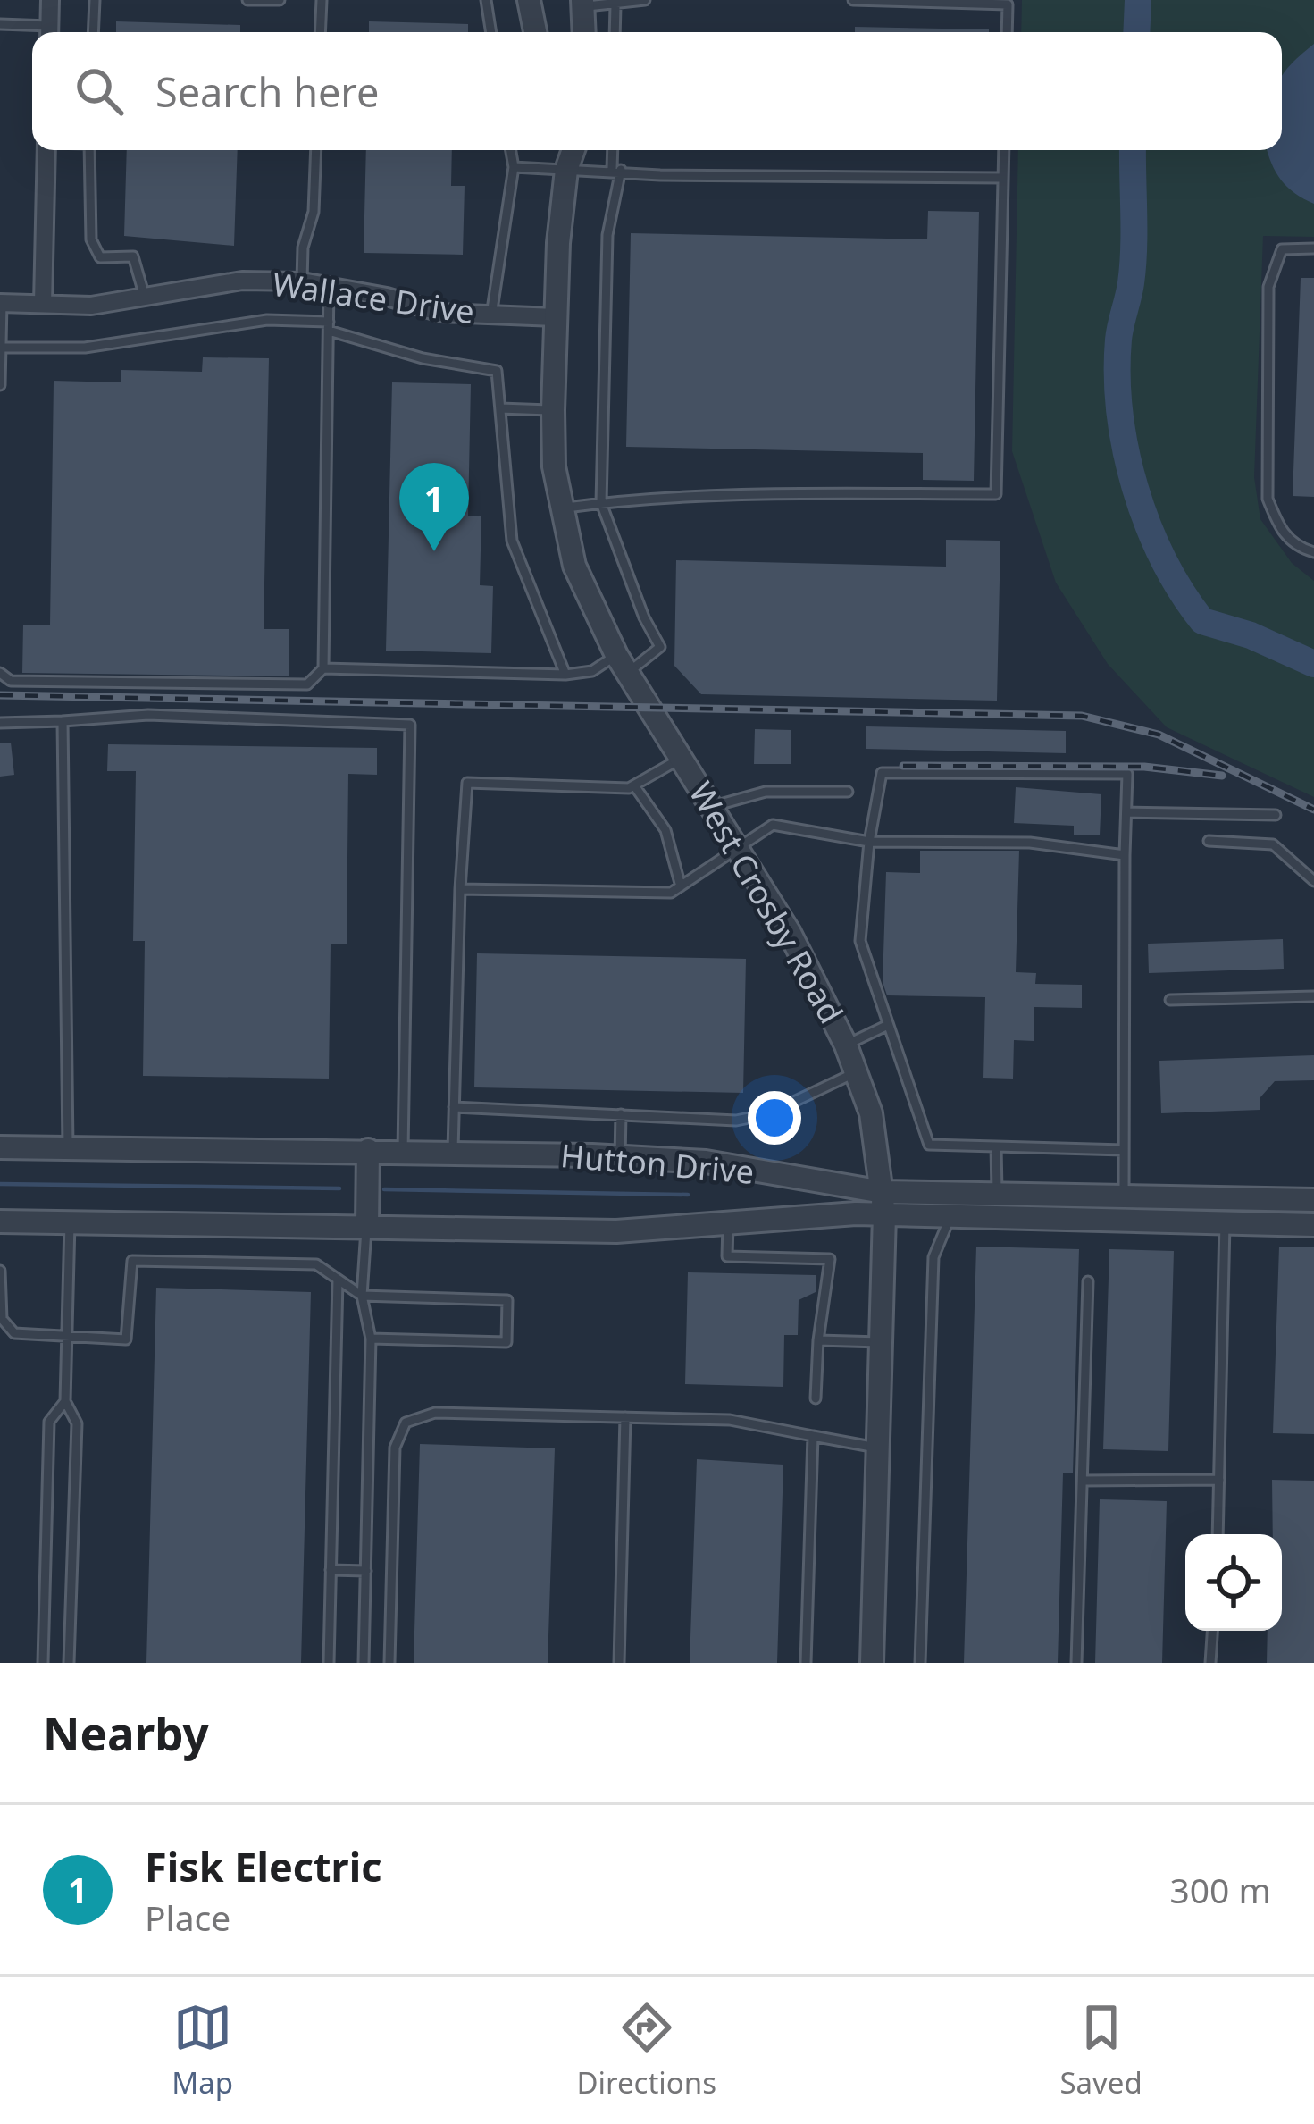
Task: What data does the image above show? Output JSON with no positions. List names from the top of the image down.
{
  "streets": {
    "street": ["Wallace Drive", "West Crosby Road", "Hutton Drive"]
  },
  "crossings": [
    ["Wallace Drive", "West Crosby Road"],
    ["West Crosby Road", "Hutton Drive"]
  ],
  "page": {
    "search": "Search here",
    "pins": "1",
    "heading": "Nearby",
    "list": [
      {
        "mark": "1",
        "name": "Fisk Electric",
        "note": "Place",
        "value": "300 m"
      }
    ],
    "nav": ["Map", "Directions", "Saved"]
  }
}
